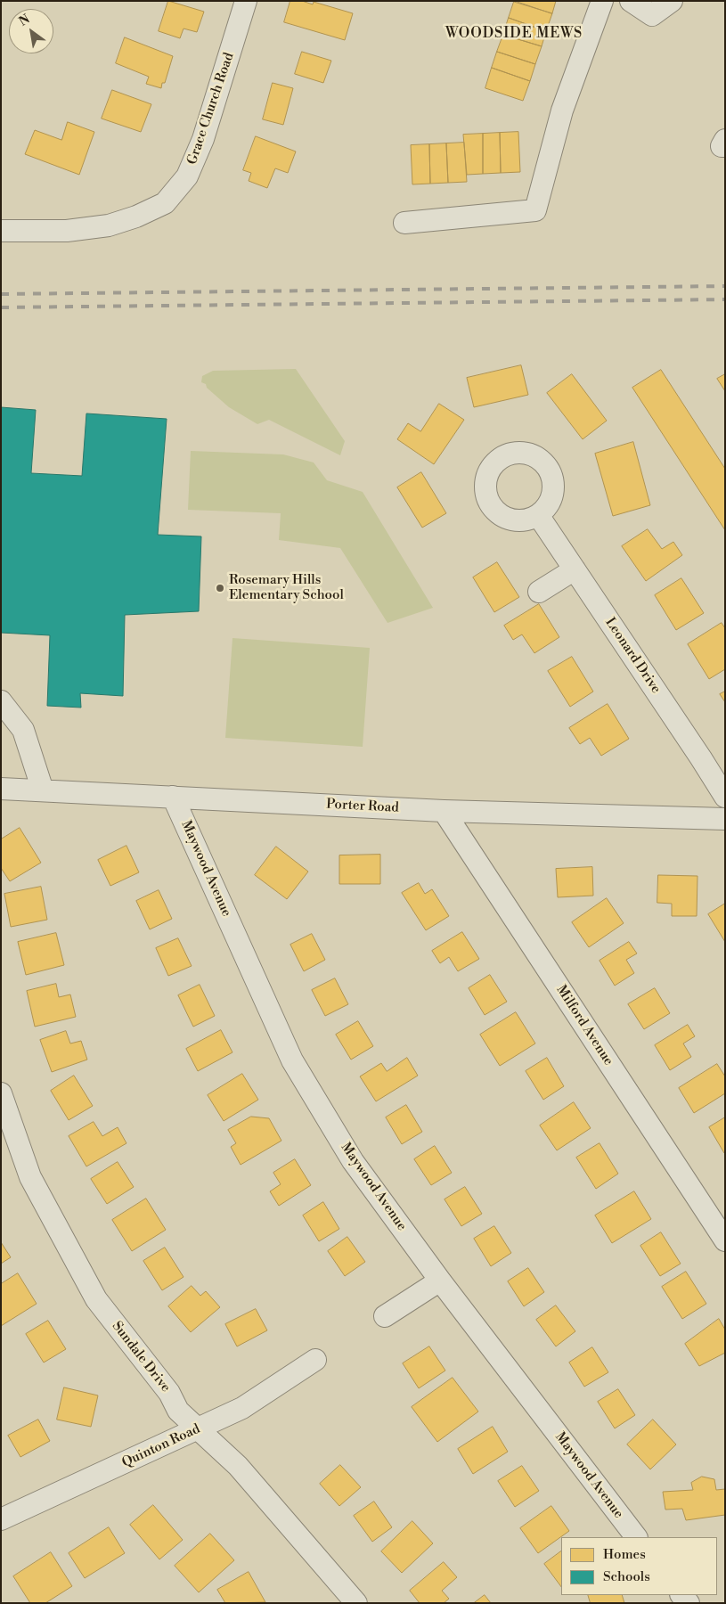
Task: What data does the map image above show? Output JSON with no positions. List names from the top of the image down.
{
  "streets": {
    "street": [
      "Grace Church Road",
      "Leonard Drive",
      "Porter Road",
      "Maywood Avenue",
      "Milford Avenue",
      "Sundale Drive",
      "Quinton Road"
    ]
  },
  "crossings": [
    ["Porter Road", "Maywood Avenue"],
    ["Porter Road", "Milford Avenue"],
    ["Sundale Drive", "Quinton Road"]
  ],
  "districts": ["WOODSIDE MEWS"],
  "places": ["Rosemary Hills Elementary School"],
  "legend": ["Homes", "Schools"],
  "north": "top left"
}
